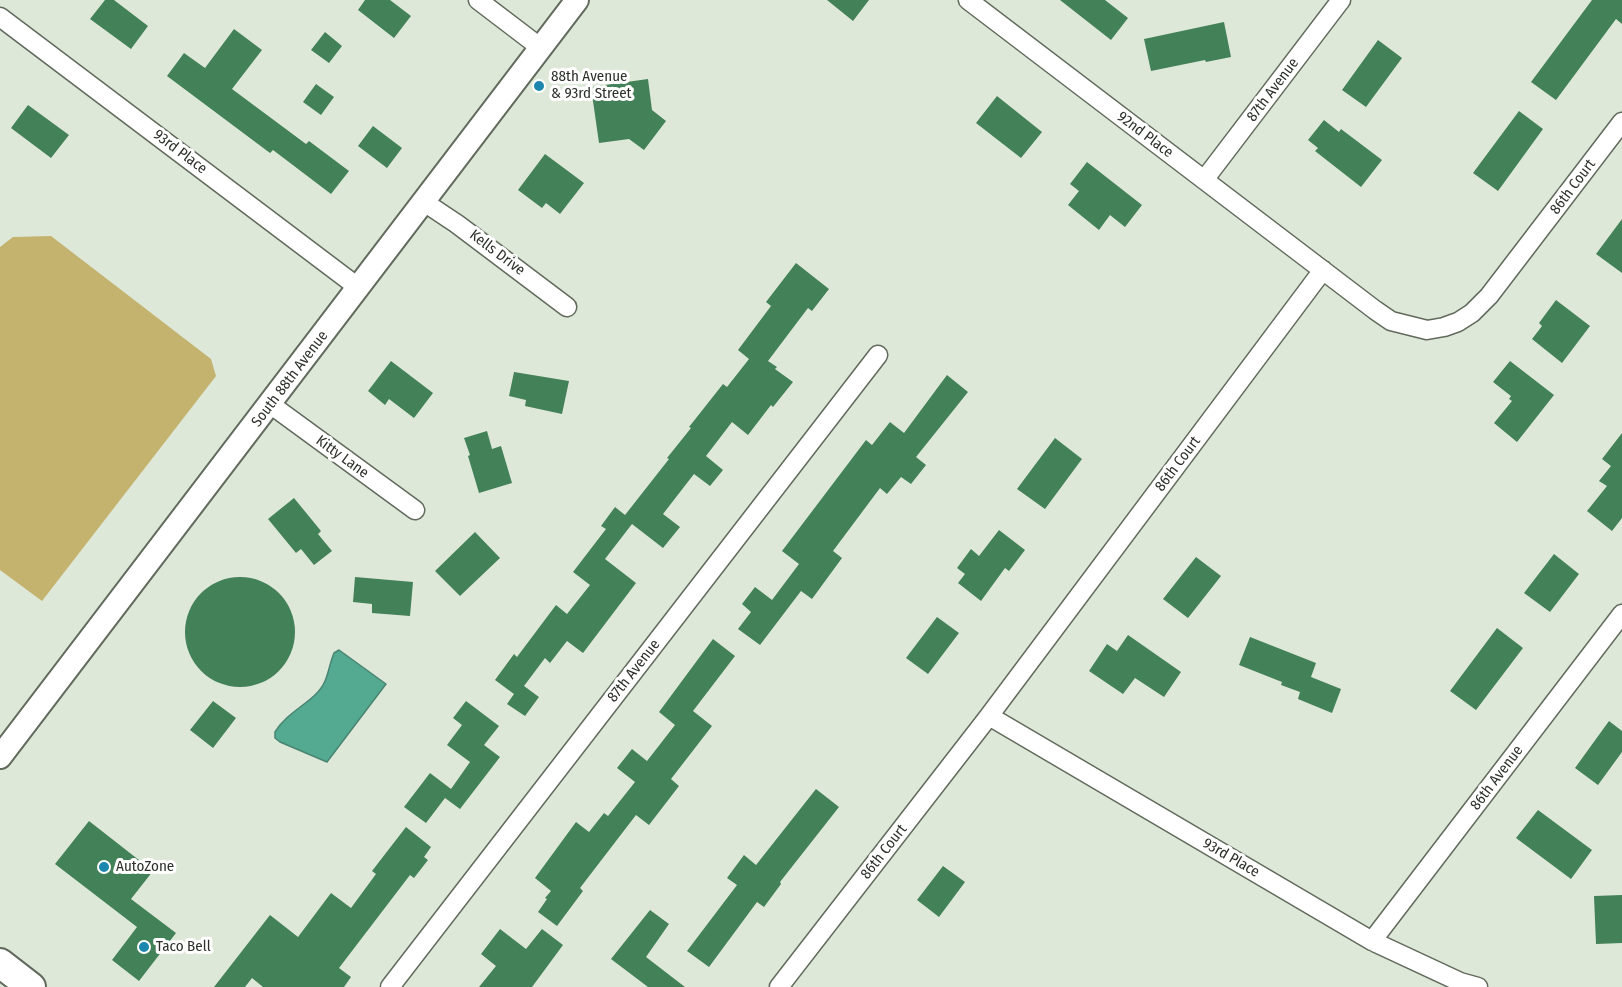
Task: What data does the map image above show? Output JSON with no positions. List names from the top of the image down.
{
  "streets": {
    "street": [
      "87th Avenue",
      "92nd Place",
      "93rd Place",
      "86th Court",
      "Kells Drive",
      "South 88th Avenue",
      "Kitty Lane",
      "86th Avenue"
    ]
  },
  "crossings": [
    ["87th Avenue", "92nd Place"],
    ["92nd Place", "86th Court"],
    ["93rd Place", "86th Court"],
    ["93rd Place", "South 88th Avenue"],
    ["93rd Place", "86th Avenue"],
    ["Kells Drive", "South 88th Avenue"],
    ["South 88th Avenue", "Kitty Lane"]
  ],
  "places": ["88th Avenue & 93rd Street", "AutoZone", "Taco Bell"]
}
